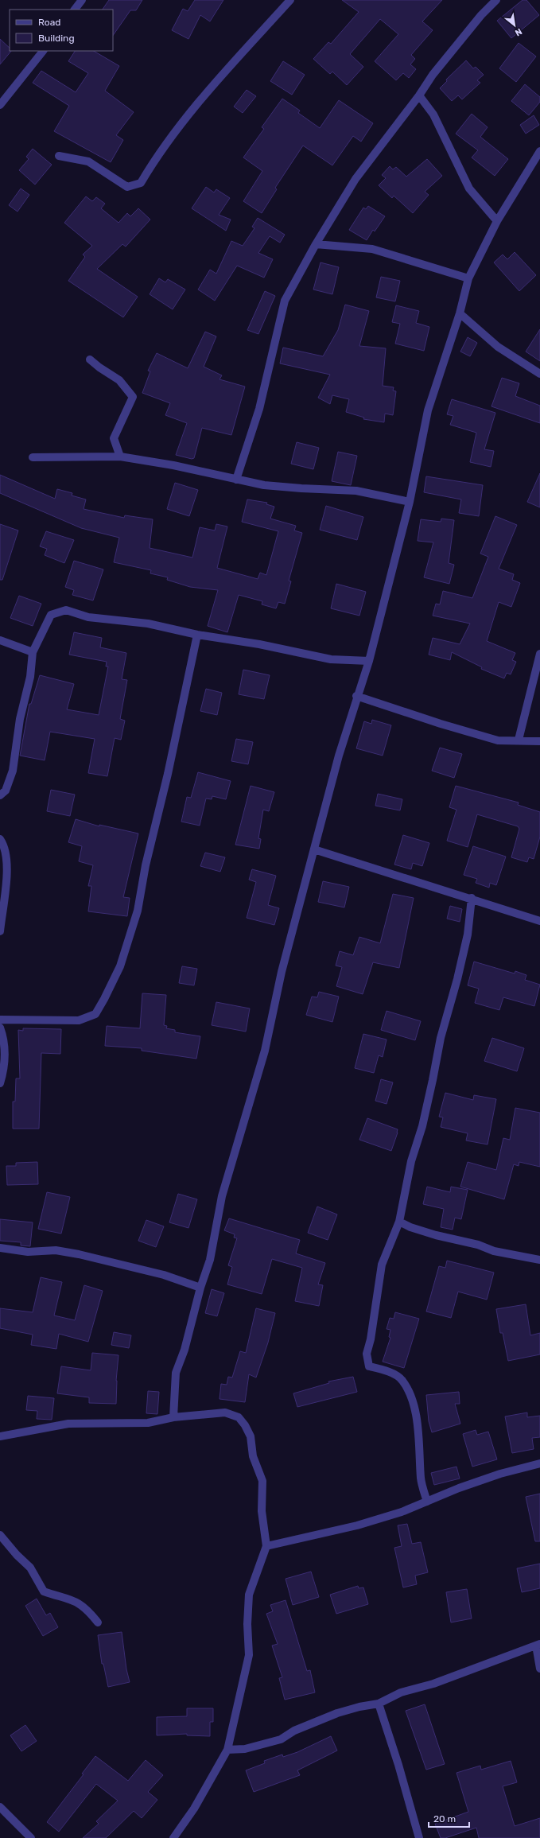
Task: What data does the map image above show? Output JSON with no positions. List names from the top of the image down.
{
  "legend": ["Road", "Building"],
  "scale_bar": "20 m",
  "north": "bottom right"
}
